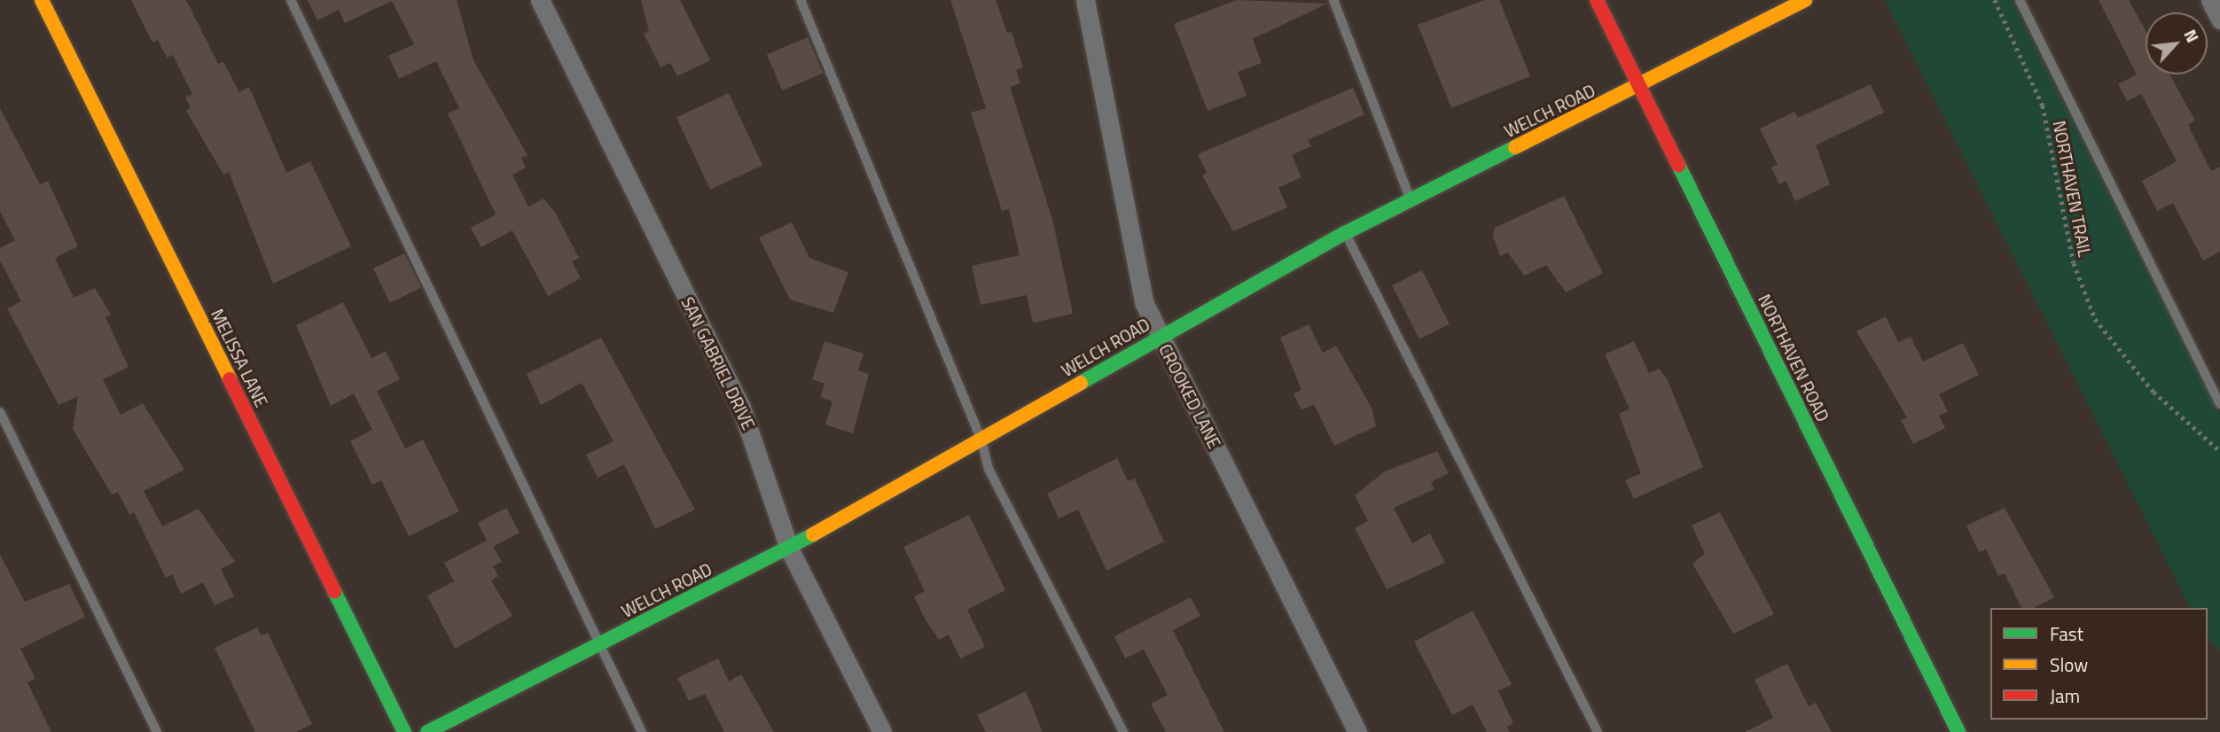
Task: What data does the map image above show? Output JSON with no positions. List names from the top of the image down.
{
  "streets": {
    "street": [
      "WELCH ROAD",
      "MELISSA LANE",
      "NORTHAVEN ROAD",
      "SAN GABRIEL DRIVE",
      "CROOKED LANE"
    ],
    "path": ["NORTHAVEN TRAIL"]
  },
  "crossings": [
    ["WELCH ROAD", "NORTHAVEN ROAD"],
    ["WELCH ROAD", "SAN GABRIEL DRIVE"],
    ["WELCH ROAD", "CROOKED LANE"]
  ],
  "legend": ["Fast", "Slow", "Jam"],
  "north": "top right"
}
